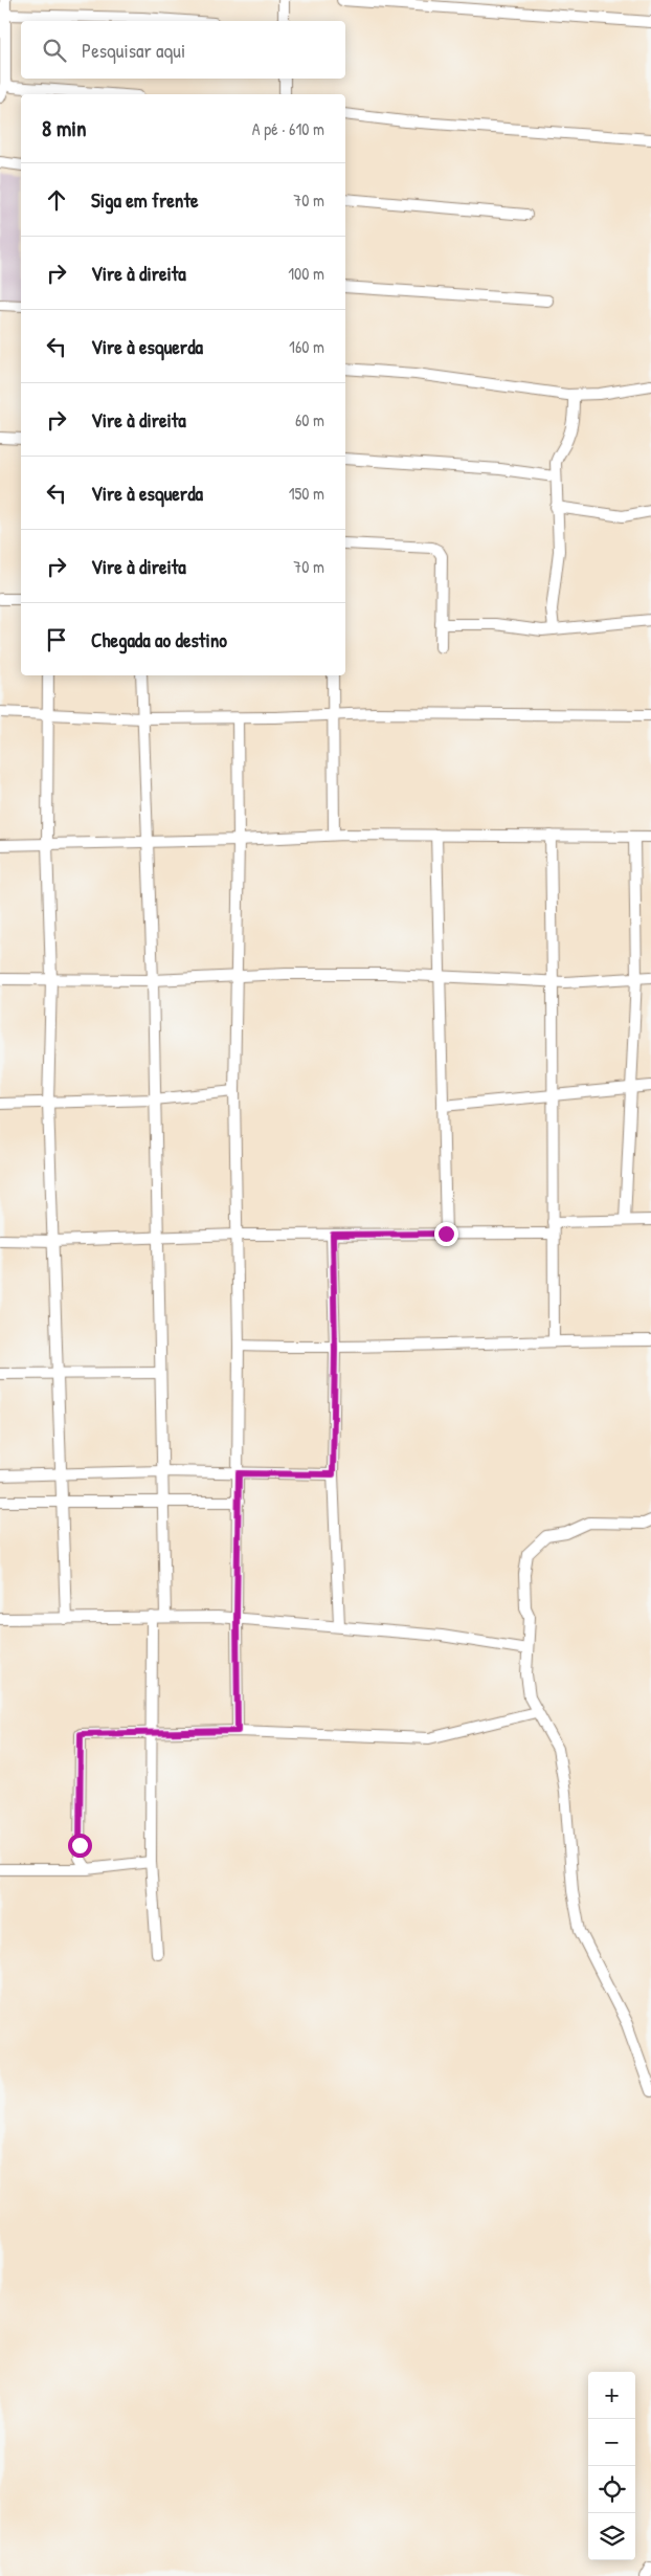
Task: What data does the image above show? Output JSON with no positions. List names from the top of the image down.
{
  "page": {
    "search": "Pesquisar aqui",
    "heading": ["8 min", "A pé · 610 m"],
    "list": [
      ["Siga em frente", "70 m"],
      ["Vire à direita", "100 m"],
      ["Vire à esquerda", "160 m"],
      ["Vire à direita", "60 m"],
      ["Vire à esquerda", "150 m"],
      ["Vire à direita", "70 m"],
      "Chegada ao destino"
    ],
    "map_buttons": ["+", "−"]
  }
}
